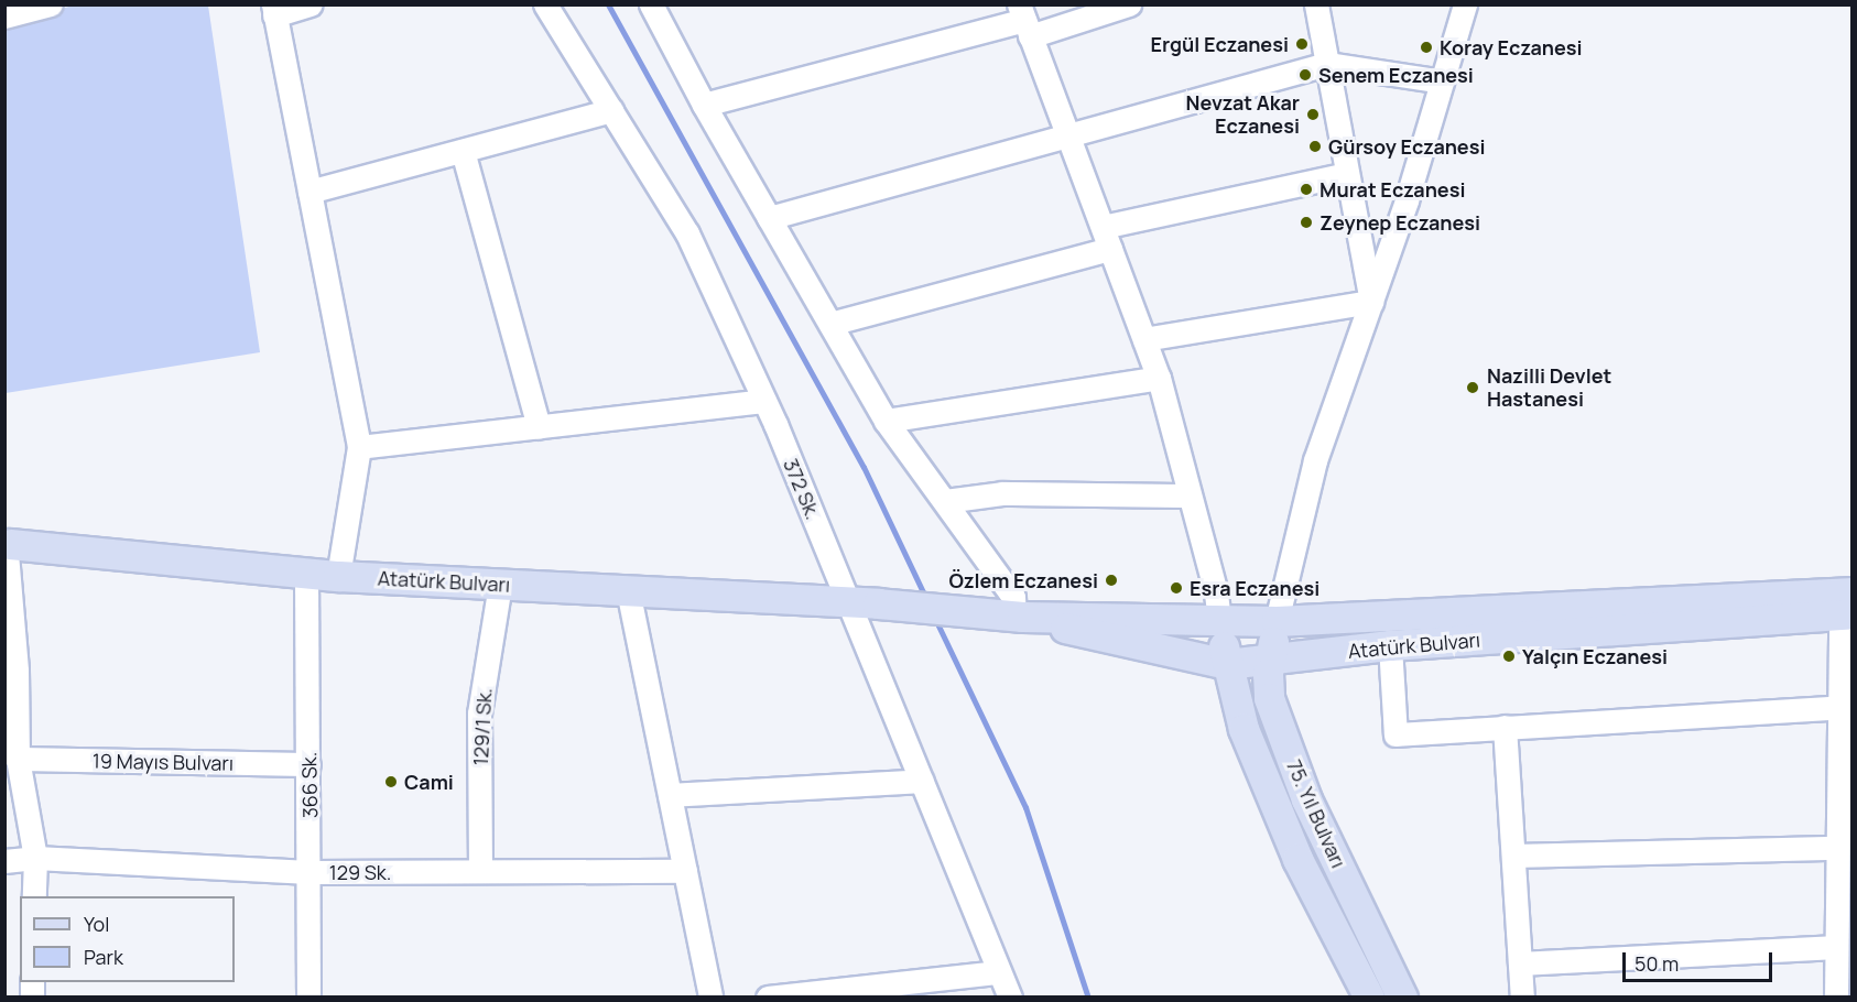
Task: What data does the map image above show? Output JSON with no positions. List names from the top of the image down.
{
  "streets": {
    "main road": ["Atatürk Bulvarı", "75. Yıl Bulvarı"],
    "street": [
      "372 Sk.",
      "129/1 Sk.",
      "19 Mayıs Bulvarı",
      "366 Sk.",
      "129 Sk."
    ]
  },
  "crossings": [
    ["372 Sk.", "Atatürk Bulvarı"],
    ["Atatürk Bulvarı", "129/1 Sk."],
    ["Atatürk Bulvarı", "366 Sk."],
    ["Atatürk Bulvarı", "75. Yıl Bulvarı"],
    ["129/1 Sk.", "129 Sk."],
    ["19 Mayıs Bulvarı", "366 Sk."],
    ["366 Sk.", "129 Sk."]
  ],
  "places": [
    "Ergül Eczanesi",
    "Koray Eczanesi",
    "Senem Eczanesi",
    "Nevzat Akar Eczanesi",
    "Gürsoy Eczanesi",
    "Murat Eczanesi",
    "Zeynep Eczanesi",
    "Nazilli Devlet Hastanesi",
    "Özlem Eczanesi",
    "Esra Eczanesi",
    "Yalçın Eczanesi",
    "Cami"
  ],
  "legend": ["Yol", "Park"],
  "scale_bar": "50 m"
}
